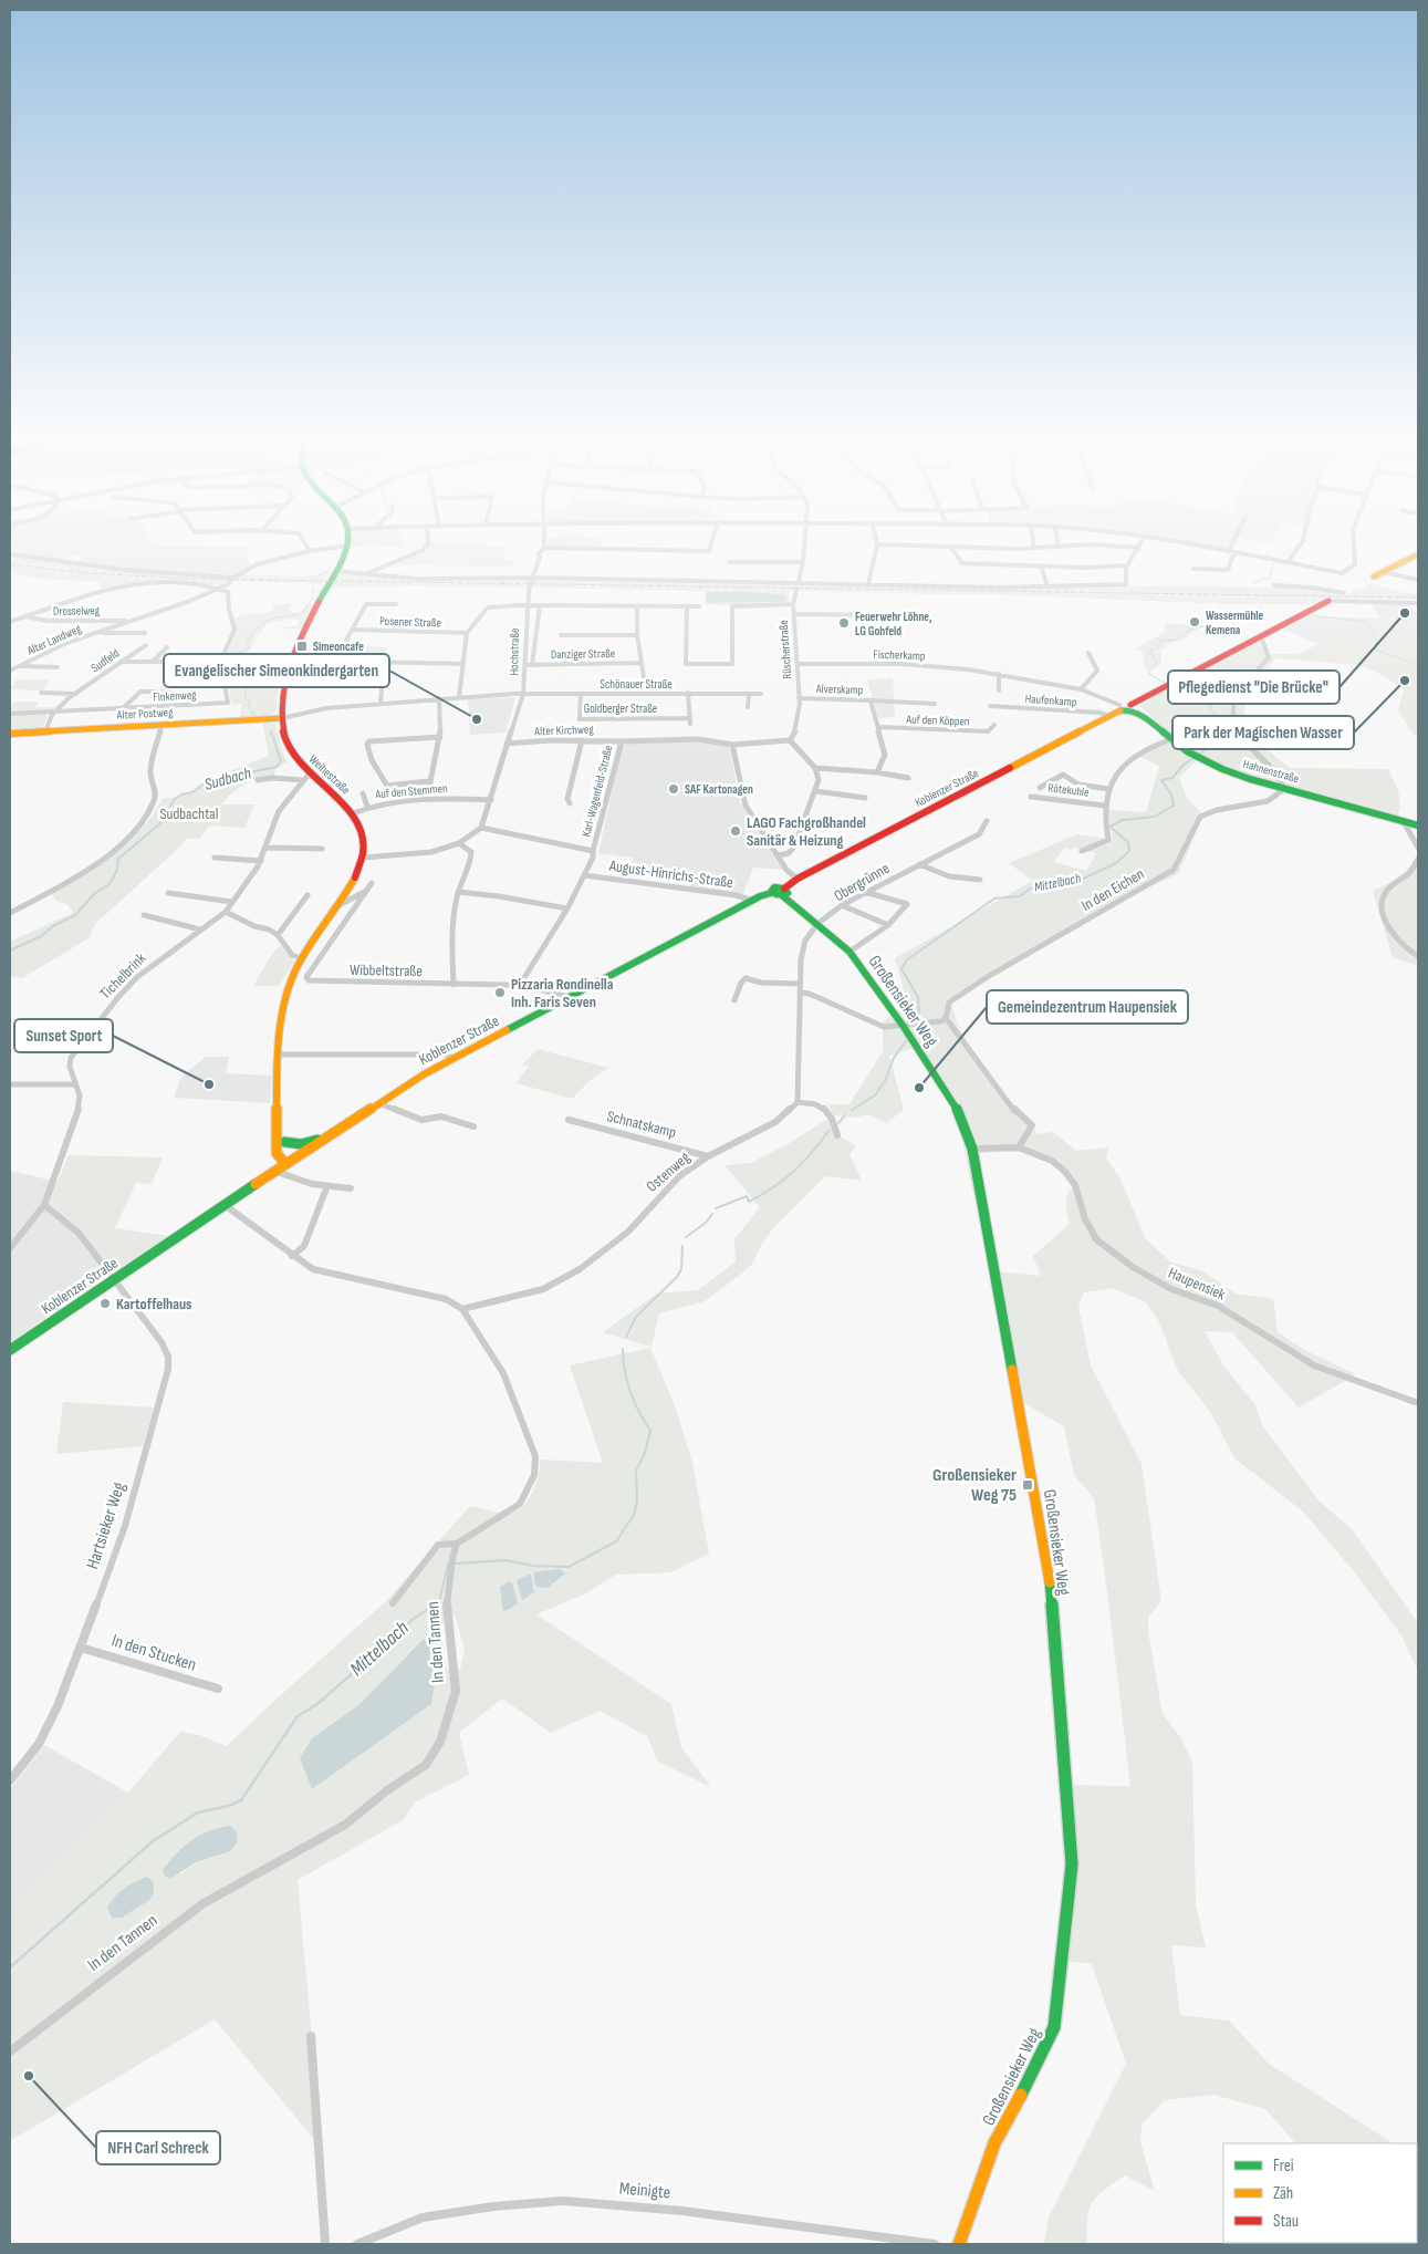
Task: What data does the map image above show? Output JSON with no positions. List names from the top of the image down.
{
  "streets": {
    "street": [
      "Drosselweg",
      "Posener Straße",
      "Alter Landweg",
      "Rüscherstraße",
      "Hochstraße",
      "Danziger Straße",
      "Fischerkamp",
      "Sudfeld",
      "Schönauer Straße",
      "Alverskamp",
      "Finkenweg",
      "Haufenkamp",
      "Goldberger Straße",
      "Alter Postweg",
      "Auf den Köppen",
      "Alter Kirchweg",
      "Hahnenstraße",
      "Weihestraße",
      "Koblenzer Straße",
      "Rötekuhle",
      "Auf den Stemmen",
      "Karl-Wagenfeld-Straße",
      "August-Hinrichs-Straße",
      "Obergrünne",
      "In den Eichen",
      "Wibbeltstraße",
      "Tichelbrink",
      "Großensieker Weg",
      "Schnatskamp",
      "Ostenweg",
      "Haupensiek",
      "Hartsieker Weg",
      "In den Tannen",
      "In den Stucken",
      "Meinigte"
    ]
  },
  "crossings": [
    ["Drosselweg", "Alter Landweg"],
    ["Rüscherstraße", "Fischerkamp"],
    ["Rüscherstraße", "Alverskamp"],
    ["Rüscherstraße", "Alter Kirchweg"],
    ["Hochstraße", "Danziger Straße"],
    ["Hochstraße", "Schönauer Straße"],
    ["Hochstraße", "Alter Kirchweg"],
    ["Hochstraße", "Auf den Stemmen"],
    ["Hochstraße", "Karl-Wagenfeld-Straße"],
    ["Fischerkamp", "Koblenzer Straße"],
    ["Sudfeld", "Finkenweg"],
    ["Sudfeld", "Alter Postweg"],
    ["Schönauer Straße", "Goldberger Straße"],
    ["Schönauer Straße", "Alter Postweg"],
    ["Schönauer Straße", "Weihestraße"],
    ["Alverskamp", "Auf den Köppen"],
    ["Haufenkamp", "Koblenzer Straße"],
    ["Alter Postweg", "Weihestraße"],
    ["Alter Kirchweg", "Karl-Wagenfeld-Straße"],
    ["Hahnenstraße", "Rötekuhle"],
    ["Hahnenstraße", "In den Eichen"],
    ["Weihestraße", "Koblenzer Straße"],
    ["Weihestraße", "Auf den Stemmen"],
    ["Weihestraße", "Wibbeltstraße"],
    ["Weihestraße", "Tichelbrink"],
    ["Koblenzer Straße", "August-Hinrichs-Straße"],
    ["Koblenzer Straße", "Wibbeltstraße"],
    ["Koblenzer Straße", "Großensieker Weg"],
    ["Koblenzer Straße", "Hartsieker Weg"],
    ["Karl-Wagenfeld-Straße", "August-Hinrichs-Straße"],
    ["Karl-Wagenfeld-Straße", "Wibbeltstraße"],
    ["Obergrünne", "Großensieker Weg"],
    ["Großensieker Weg", "Haupensiek"],
    ["Schnatskamp", "Ostenweg"],
    ["Hartsieker Weg", "In den Stucken"]
  ],
  "water": ["Sudbach", "Mittelbach"],
  "parks": ["Sudbachtal"],
  "places": {
    "other": [
      "Pflegedienst \"Die Brücke\"",
      "Wassermühle Kemena",
      "Feuerwehr Löhne, LG Gohfeld",
      "Park der Magischen Wasser",
      "Evangelischer Simeonkindergarten",
      "SAF Kartonagen",
      "LAGO Fachgroßhandel Sanitär & Heizung",
      "Pizzaria Rondinella Inh. Faris Seven",
      "Sunset Sport",
      "Gemeindezentrum Haupensiek",
      "Kartoffelhaus",
      "NFH Carl Schreck"
    ],
    "transit": ["Simeoncafe", "Großensieker Weg 75"]
  },
  "legend": ["Frei", "Zäh", "Stau"]
}
